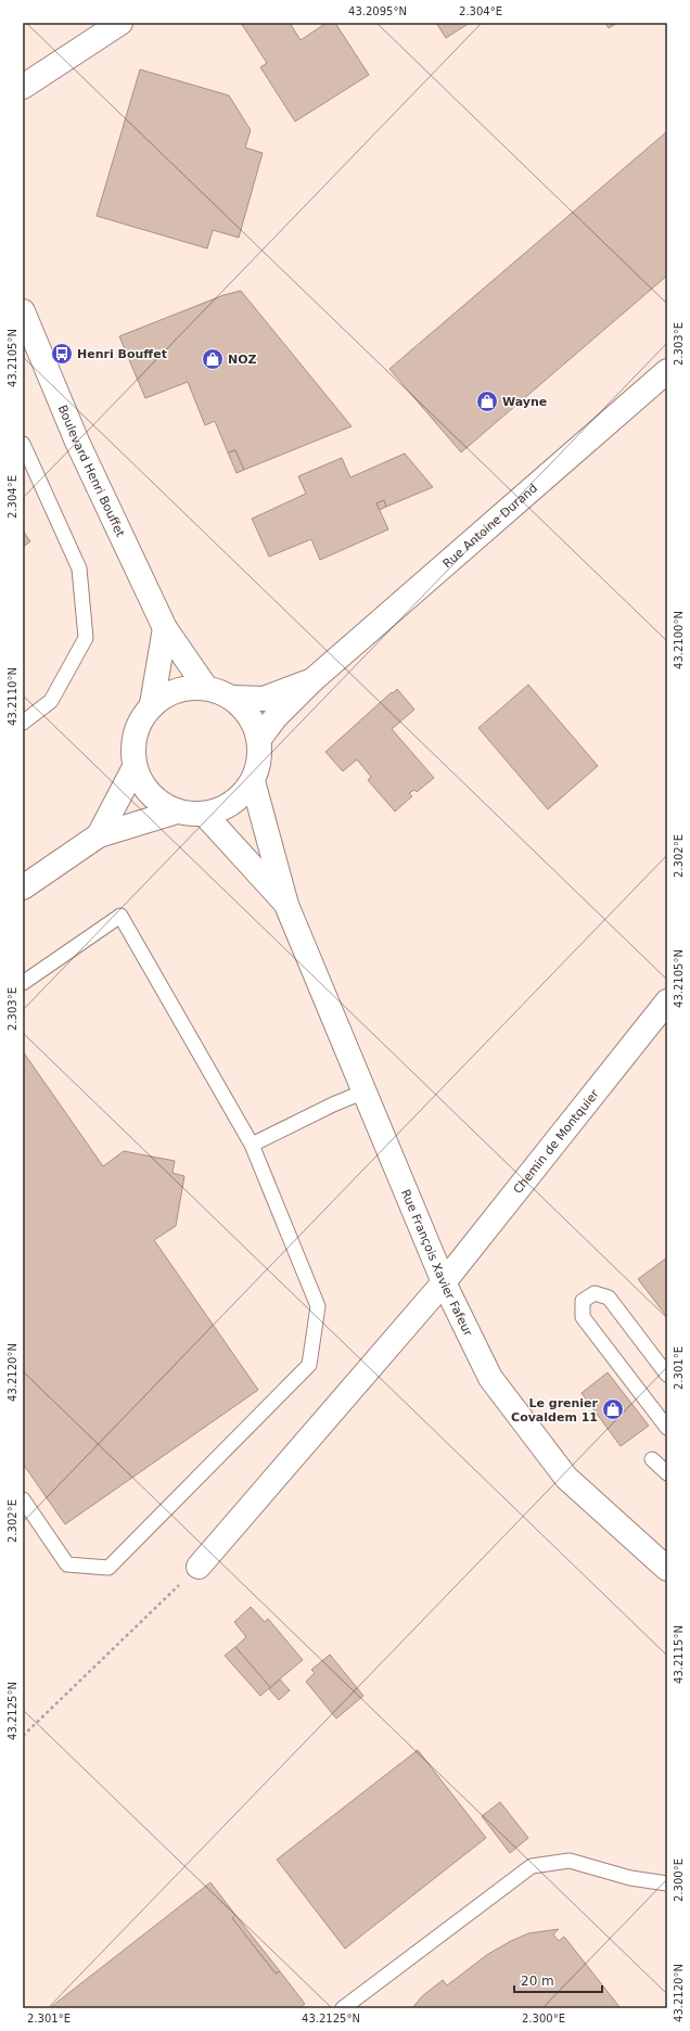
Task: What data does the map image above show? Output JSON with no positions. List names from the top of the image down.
{
  "streets": {
    "street": [
      "Boulevard Henri Bouffet",
      "Rue Antoine Durand",
      "Chemin de Montquier",
      "Rue François Xavier Fafeur"
    ]
  },
  "crossings": [
    ["Boulevard Henri Bouffet", "Rue Antoine Durand"],
    ["Boulevard Henri Bouffet", "Rue François Xavier Fafeur"],
    ["Rue Antoine Durand", "Rue François Xavier Fafeur"],
    ["Chemin de Montquier", "Rue François Xavier Fafeur"]
  ],
  "places": {
    "bus stop": ["Henri Bouffet"],
    "shop": ["NOZ", "Wayne", "Le grenier Covaldem 11"]
  },
  "scale_bar": "20 m",
  "coordinates": [
    "43.2095°N",
    "2.304°E",
    "2.303°E",
    "43.2105°N",
    "43.2100°N",
    "43.2110°N",
    "2.302°E",
    "2.301°E",
    "43.2120°N",
    "43.2115°N",
    "43.2125°N",
    "2.300°E"
  ]
}
